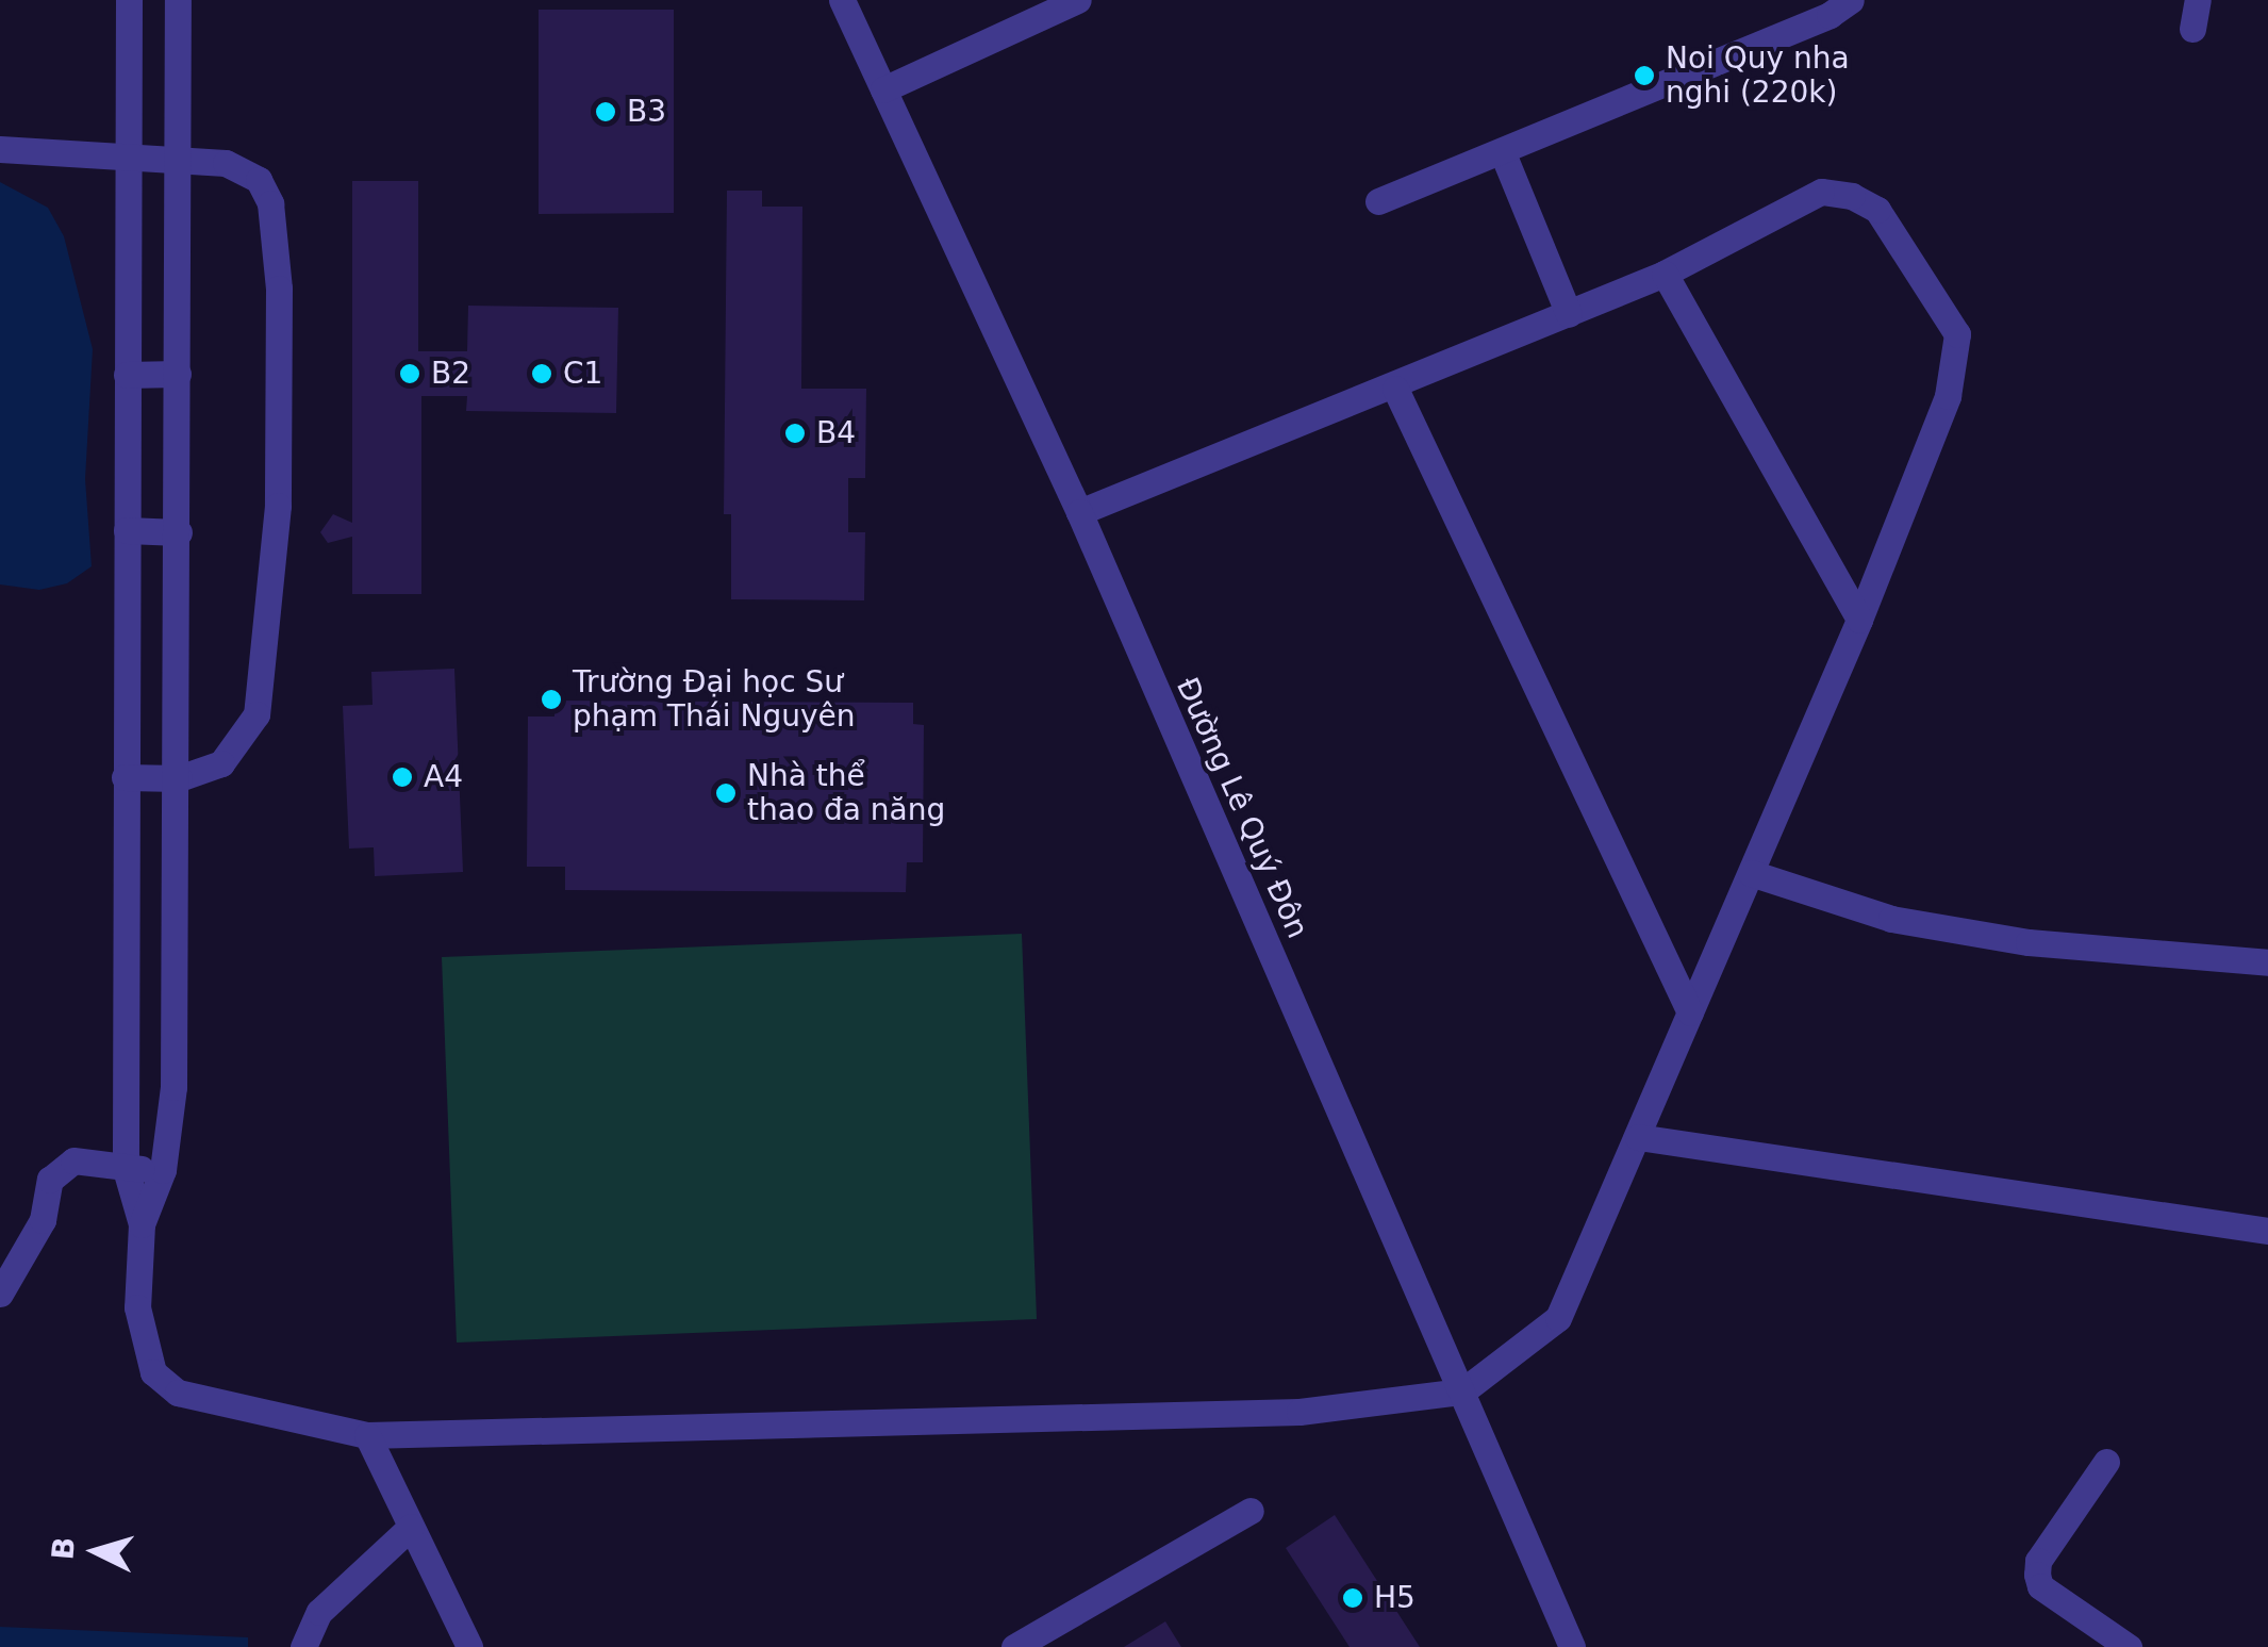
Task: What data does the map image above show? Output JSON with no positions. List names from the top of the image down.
{
  "streets": {
    "street": ["Đường Lê Quý Đôn"]
  },
  "places": [
    "Noi Quy nha nghi (220k)",
    "B3",
    "B2",
    "C1",
    "B4",
    "Trường Đại học Sư phạm Thái Nguyên",
    "A4",
    "Nhà thể thao đa năng",
    "H5"
  ],
  "north": "left"
}
